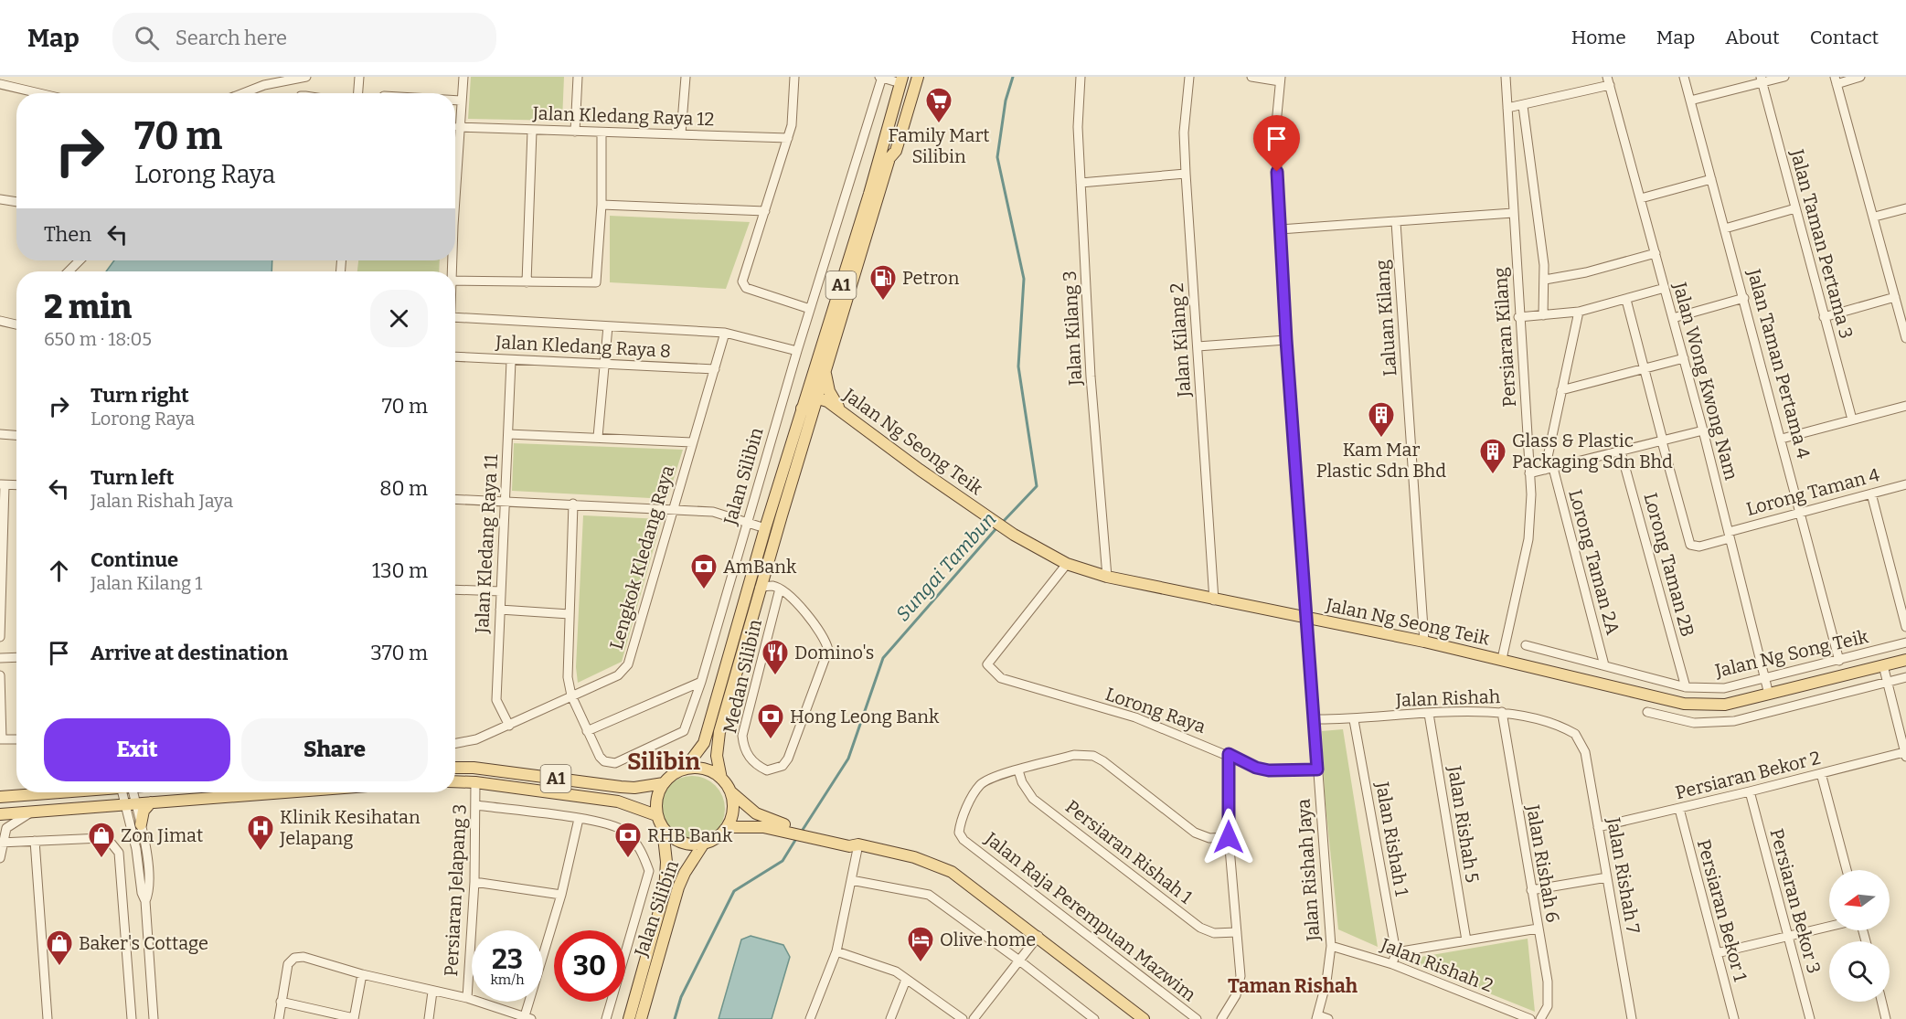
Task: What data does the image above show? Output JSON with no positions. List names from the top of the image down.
{
  "streets": {
    "main road": ["A1", "Jalan Ng Seong Teik", "Jalan Silibin"],
    "street": [
      "Jalan Kledang Raya 12",
      "Jalan Taman Pertama 3",
      "Laluan Kilang",
      "Jalan Kilang 3",
      "Persiaran Kilang",
      "Jalan Kilang 2",
      "Jalan Kledang Raya 8",
      "Jalan Taman Pertama 4",
      "Jalan Wong Kwong Nam",
      "Lorong Taman 4",
      "Jalan Kledang Raya 11",
      "Lengkok Kledang Raya",
      "Lorong Taman 2A",
      "Lorong Taman 2B",
      "Jalan Ng Song Teik",
      "Medan Silibin",
      "Jalan Rishah",
      "Lorong Raya",
      "Persiaran Bekor 2",
      "Jalan Rishah 5",
      "Jalan Rishah 1",
      "Persiaran Rishah 1",
      "Jalan Rishah 6",
      "Jalan Rishah Jaya",
      "Jalan Rishah 7",
      "Persiaran Jelapang 3",
      "Persiaran Bekor 3",
      "Persiaran Bekor 1",
      "Jalan Raja Perempuan Mazwim",
      "Jalan Rishah 2"
    ]
  },
  "crossings": [
    ["A1", "Jalan Ng Seong Teik"],
    ["A1", "Jalan Silibin"],
    ["A1", "Medan Silibin"],
    ["A1", "Persiaran Jelapang 3"],
    ["Laluan Kilang", "Jalan Ng Seong Teik"],
    ["Jalan Kilang 3", "Jalan Ng Seong Teik"],
    ["Persiaran Kilang", "Jalan Ng Seong Teik"],
    ["Jalan Kilang 2", "Jalan Ng Seong Teik"],
    ["Jalan Kledang Raya 8", "Jalan Kledang Raya 11"],
    ["Jalan Kledang Raya 8", "Lengkok Kledang Raya"],
    ["Jalan Taman Pertama 4", "Lorong Taman 4"],
    ["Jalan Taman Pertama 4", "Jalan Ng Song Teik"],
    ["Jalan Wong Kwong Nam", "Jalan Ng Seong Teik"],
    ["Jalan Wong Kwong Nam", "Lorong Taman 4"],
    ["Jalan Wong Kwong Nam", "Jalan Ng Song Teik"],
    ["Jalan Ng Seong Teik", "Lorong Raya"],
    ["Jalan Ng Seong Teik", "Jalan Rishah Jaya"],
    ["Jalan Silibin", "Lengkok Kledang Raya"],
    ["Jalan Kledang Raya 11", "Lengkok Kledang Raya"],
    ["Lorong Taman 2A", "Jalan Ng Song Teik"],
    ["Lorong Taman 2B", "Jalan Ng Song Teik"],
    ["Jalan Rishah", "Jalan Rishah 5"],
    ["Jalan Rishah", "Jalan Rishah 1"],
    ["Jalan Rishah", "Jalan Rishah 6"],
    ["Jalan Rishah", "Jalan Rishah Jaya"],
    ["Jalan Rishah", "Jalan Rishah 7"],
    ["Lorong Raya", "Jalan Rishah Jaya"],
    ["Persiaran Bekor 2", "Jalan Rishah 7"],
    ["Persiaran Bekor 2", "Persiaran Bekor 3"],
    ["Persiaran Bekor 2", "Persiaran Bekor 1"],
    ["Persiaran Rishah 1", "Jalan Raja Perempuan Mazwim"],
    ["Jalan Rishah Jaya", "Jalan Rishah 2"]
  ],
  "districts": ["Silibin", "Taman Rishah"],
  "water": ["Sungai Tambun"],
  "places": {
    "supermarket": ["Family Mart Silibin"],
    "fuel station": ["Petron"],
    "building": ["Kam Mar Plastic Sdn Bhd", "Glass & Plastic Packaging Sdn Bhd"],
    "bank": ["AmBank", "Hong Leong Bank", "RHB Bank"],
    "restaurant": ["Domino's"],
    "hospital": ["Klinik Kesihatan Jelapang"],
    "shop": ["Zon Jimat", "Baker's Cottage"],
    "hotel": ["Olive home"]
  },
  "north": "left",
  "page": {
    "header": "Map",
    "search": "Search here",
    "nav": [
      "Home",
      "Map",
      "About",
      "Contact"
    ],
    "turn": ["70 m", "Lorong Raya"],
    "then": "Then",
    "heading": ["2 min", "650 m · 18:05"],
    "list": [
      {
        "name": "Turn right",
        "note": "Lorong Raya",
        "value": "70 m"
      },
      {
        "name": "Turn left",
        "note": "Jalan Rishah Jaya",
        "value": "80 m"
      },
      {
        "name": "Continue",
        "note": "Jalan Kilang 1",
        "value": "130 m"
      },
      {
        "name": "Arrive at destination",
        "value": "370 m"
      }
    ],
    "buttons": ["Exit", "Share"],
    "speed": "23 km/h",
    "limit": "30"
  }
}
